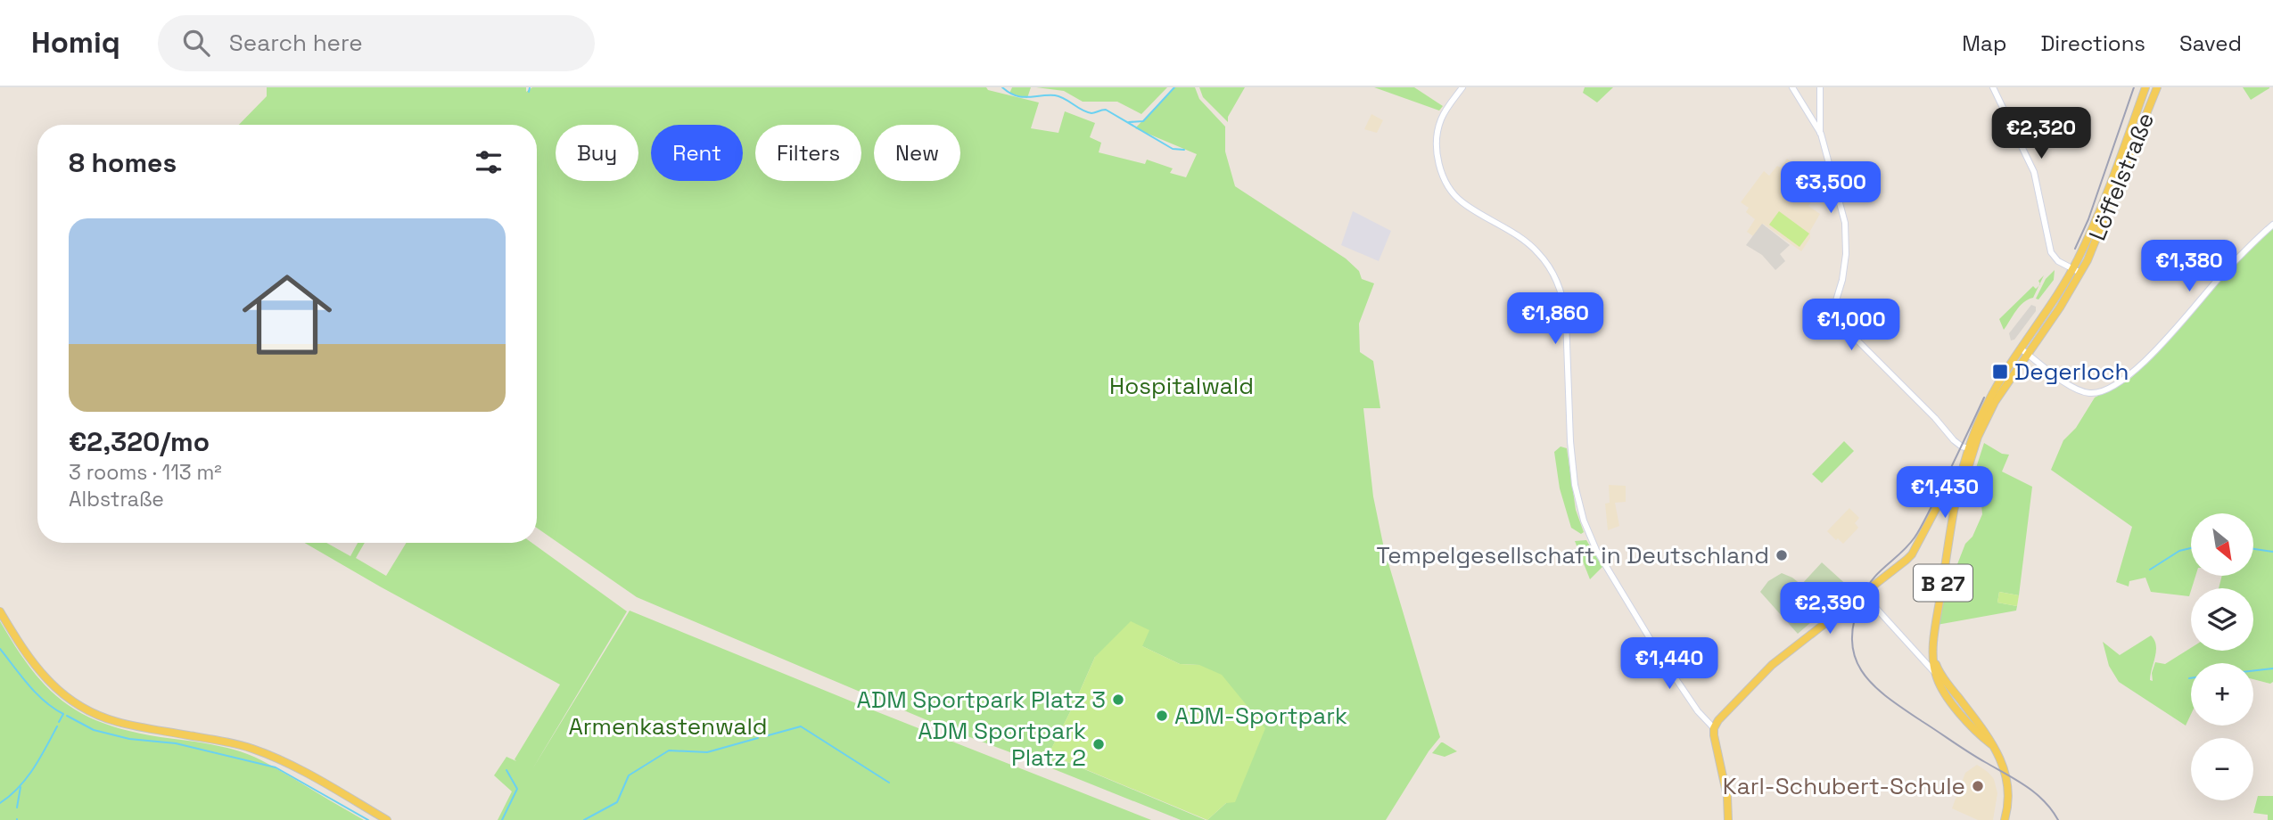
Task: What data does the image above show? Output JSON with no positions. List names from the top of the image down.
{
  "streets": {
    "main road": ["Löffelstraße", "B 27"]
  },
  "crossings": [
    ["Löffelstraße", "B 27"]
  ],
  "parks": ["Hospitalwald", "Armenkastenwald"],
  "places": {
    "transit": ["Degerloch"],
    "other": [
      "Tempelgesellschaft in Deutschland",
      "ADM Sportpark Platz 3",
      "ADM-Sportpark",
      "ADM Sportpark Platz 2",
      "Karl-Schubert-Schule"
    ]
  },
  "north": "bottom right",
  "page": {
    "header": "Homiq",
    "search": "Search here",
    "nav": ["Map", "Directions", "Saved"],
    "price": [
      "€2,320",
      "€3,500",
      "€1,380",
      "€1,860",
      "€1,000",
      "€1,430",
      "€2,390",
      "€1,440"
    ],
    "chip": [
      "Buy",
      "Rent",
      "Filters",
      "New"
    ],
    "heading": "8 homes",
    "list": [
      {
        "name": "€2,320/mo",
        "note": "3 rooms · 113 m² · Albstraße"
      }
    ],
    "map_buttons": ["+", "−"]
  }
}
